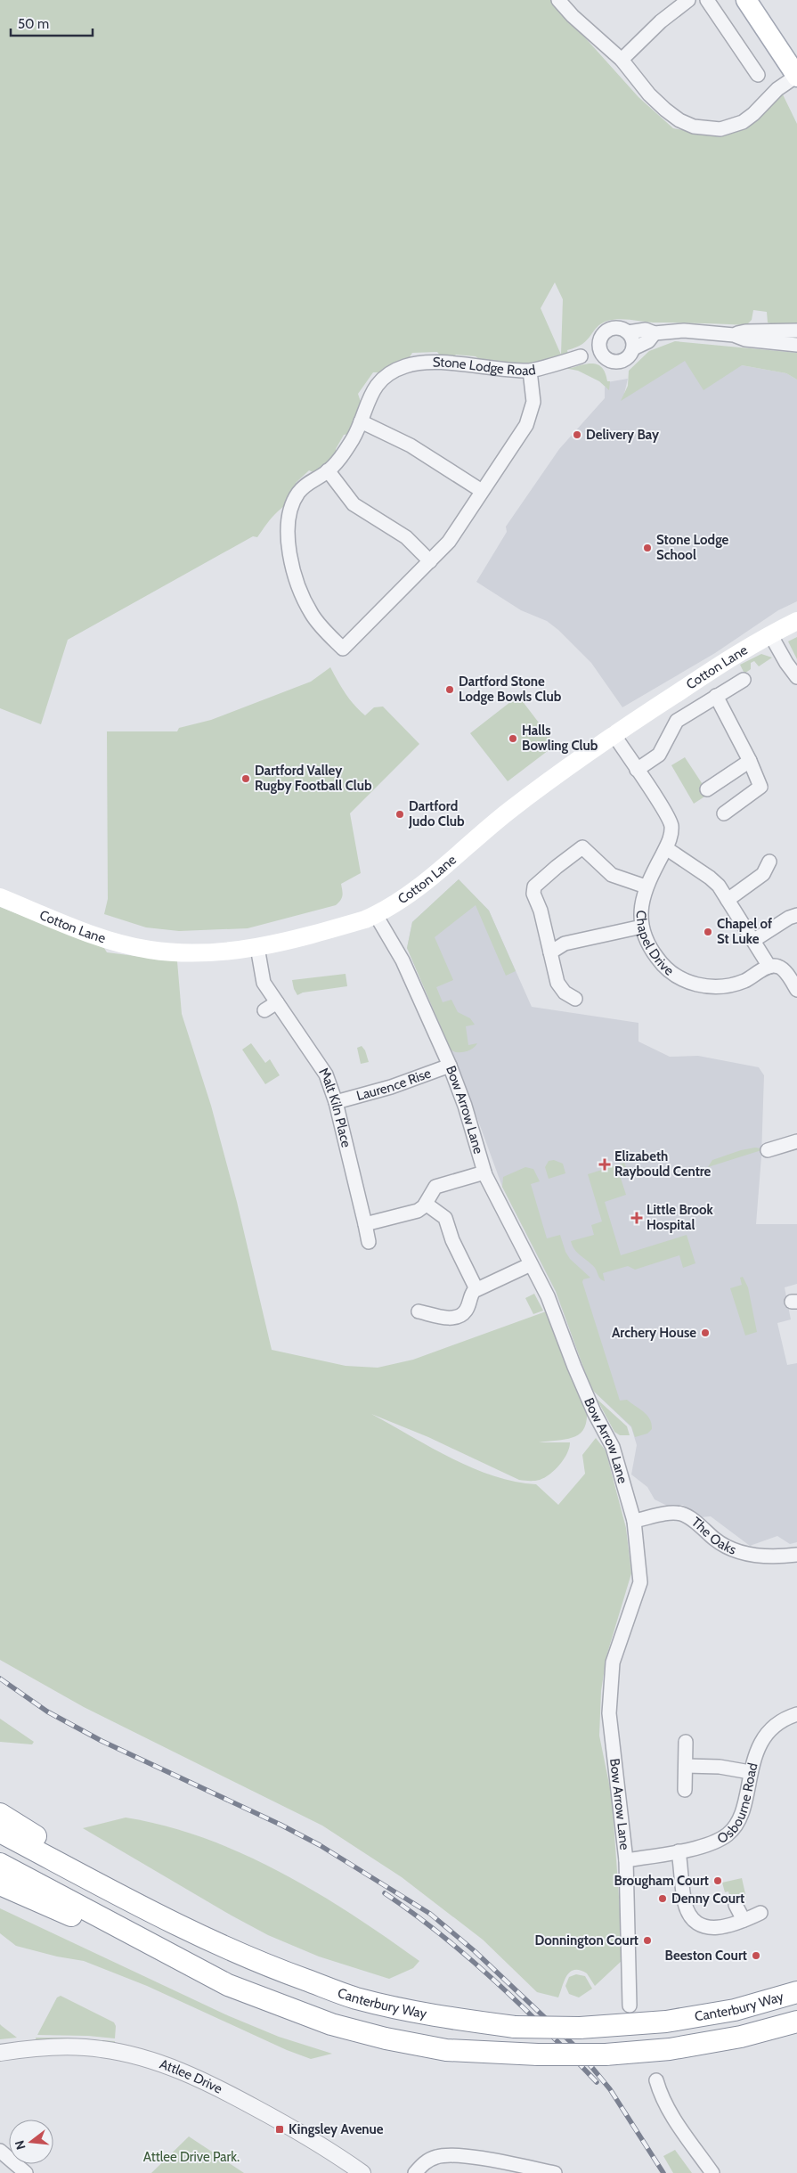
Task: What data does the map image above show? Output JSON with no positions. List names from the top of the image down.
{
  "streets": {
    "highway": ["Canterbury Way"],
    "main road": ["Cotton Lane"],
    "street": [
      "Stone Lodge Road",
      "Chapel Drive",
      "Laurence Rise",
      "Malt Kiln Place",
      "Bow Arrow Lane",
      "The Oaks",
      "Osbourne Road",
      "Attlee Drive"
    ]
  },
  "crossings": [
    ["Cotton Lane", "Chapel Drive"],
    ["Cotton Lane", "Malt Kiln Place"],
    ["Cotton Lane", "Bow Arrow Lane"],
    ["Laurence Rise", "Malt Kiln Place"],
    ["Laurence Rise", "Bow Arrow Lane"],
    ["Bow Arrow Lane", "The Oaks"],
    ["Bow Arrow Lane", "Osbourne Road"]
  ],
  "parks": ["Attlee Drive Park."],
  "places": {
    "other": [
      "Delivery Bay",
      "Stone Lodge School",
      "Dartford Stone Lodge Bowls Club",
      "Halls Bowling Club",
      "Dartford Valley Rugby Football Club",
      "Dartford Judo Club",
      "Chapel of St Luke",
      "Archery House",
      "Brougham Court",
      "Denny Court",
      "Donnington Court",
      "Beeston Court"
    ],
    "health": ["Elizabeth Raybould Centre", "Little Brook Hospital"],
    "transit": ["Kingsley Avenue"]
  },
  "scale_bar": "50 m",
  "north": "left"
}
